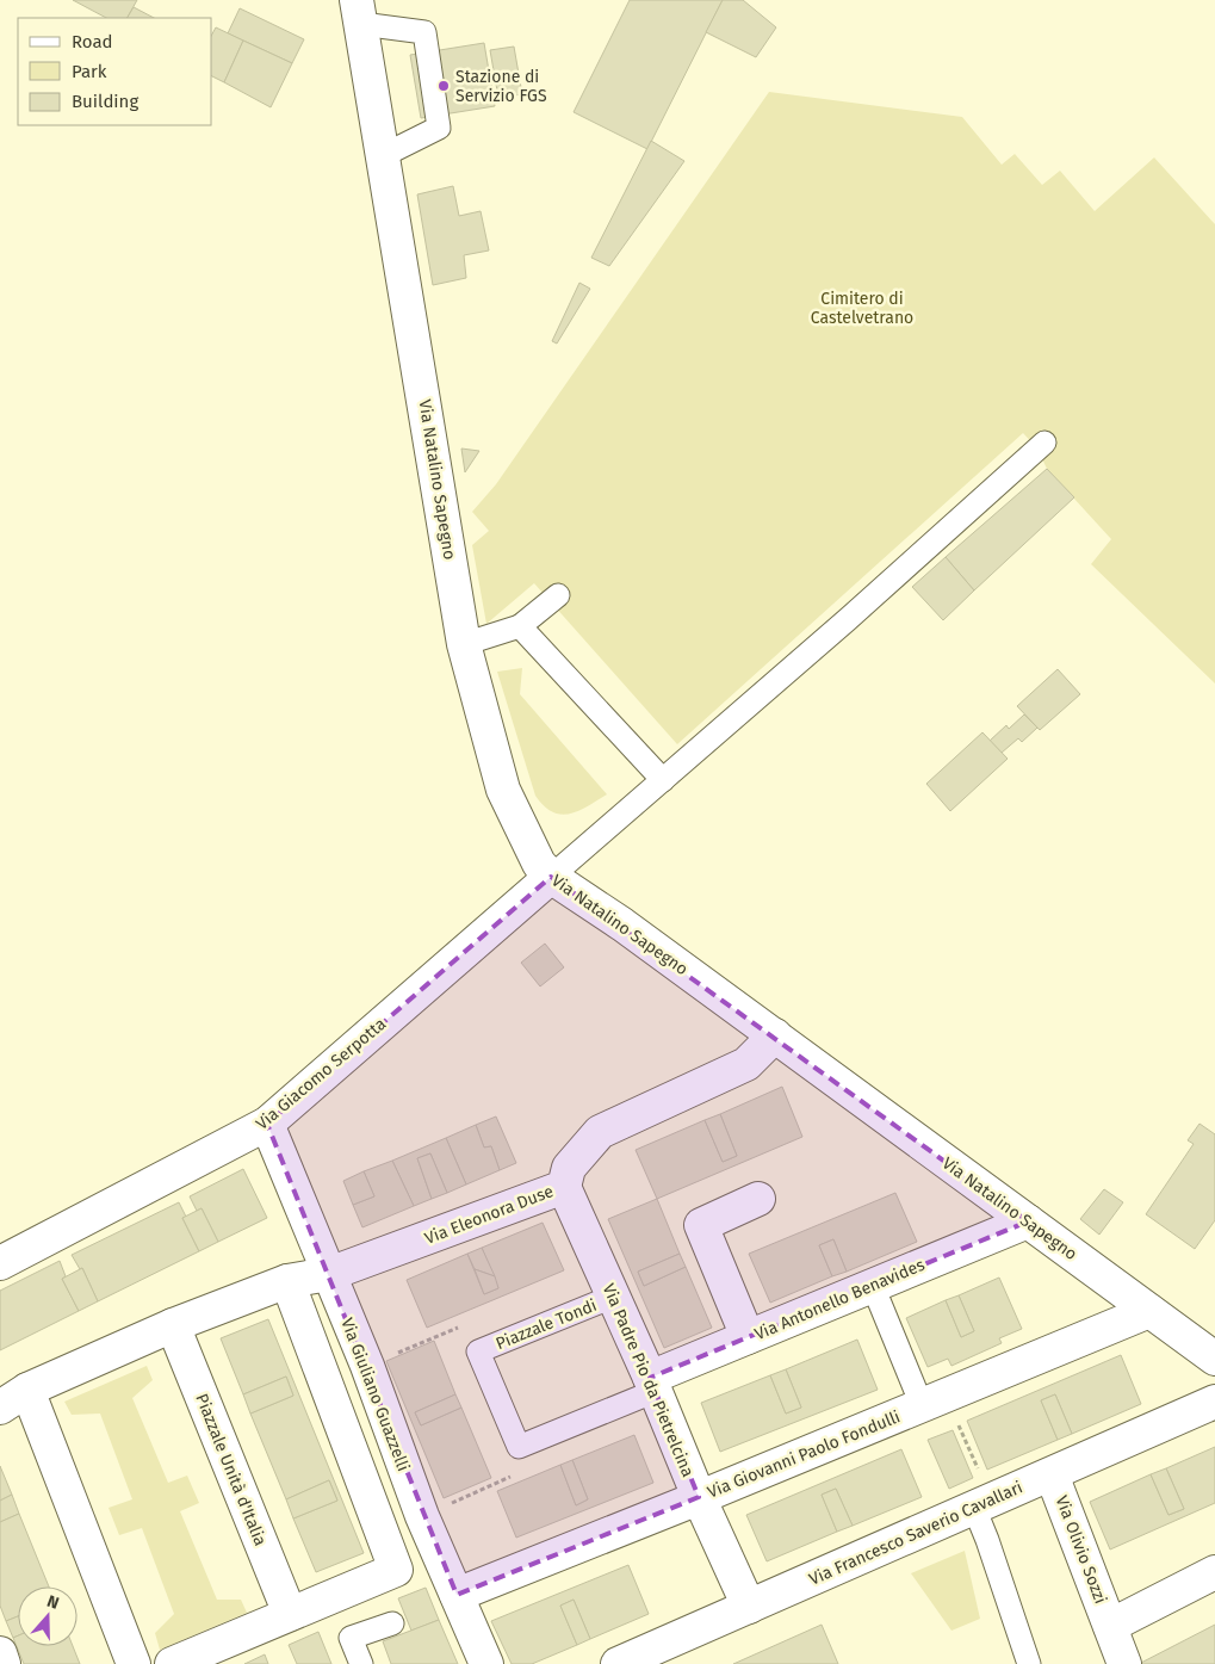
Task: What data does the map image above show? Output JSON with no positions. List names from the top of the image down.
{
  "streets": {
    "street": [
      "Via Natalino Sapegno",
      "Via Giacomo Serpotta",
      "Via Eleonora Duse",
      "Via Antonello Benavides",
      "Via Padre Pio da Pietrelcina",
      "Via Giuliano Guazzelli",
      "Via Giovanni Paolo Fondulli",
      "Piazzale Unità d'Italia",
      "Via Francesco Saverio Cavallari",
      "Via Olivio Sozzi"
    ],
    "lane": ["Piazzale Tondi"]
  },
  "crossings": [
    ["Via Natalino Sapegno", "Via Giacomo Serpotta"],
    ["Via Natalino Sapegno", "Via Eleonora Duse"],
    ["Via Natalino Sapegno", "Via Antonello Benavides"],
    ["Via Natalino Sapegno", "Via Giovanni Paolo Fondulli"],
    ["Via Giacomo Serpotta", "Via Giuliano Guazzelli"],
    ["Via Eleonora Duse", "Via Padre Pio da Pietrelcina"],
    ["Via Eleonora Duse", "Via Giuliano Guazzelli"],
    ["Via Antonello Benavides", "Via Padre Pio da Pietrelcina"],
    ["Piazzale Tondi", "Via Padre Pio da Pietrelcina"],
    ["Via Padre Pio da Pietrelcina", "Via Giovanni Paolo Fondulli"],
    ["Via Padre Pio da Pietrelcina", "Via Francesco Saverio Cavallari"],
    ["Via Giuliano Guazzelli", "Via Giovanni Paolo Fondulli"],
    ["Via Francesco Saverio Cavallari", "Via Olivio Sozzi"]
  ],
  "parks": ["Cimitero di Castelvetrano"],
  "places": ["Stazione di Servizio FGS"],
  "legend": ["Road", "Park", "Building"],
  "north": "top"
}
